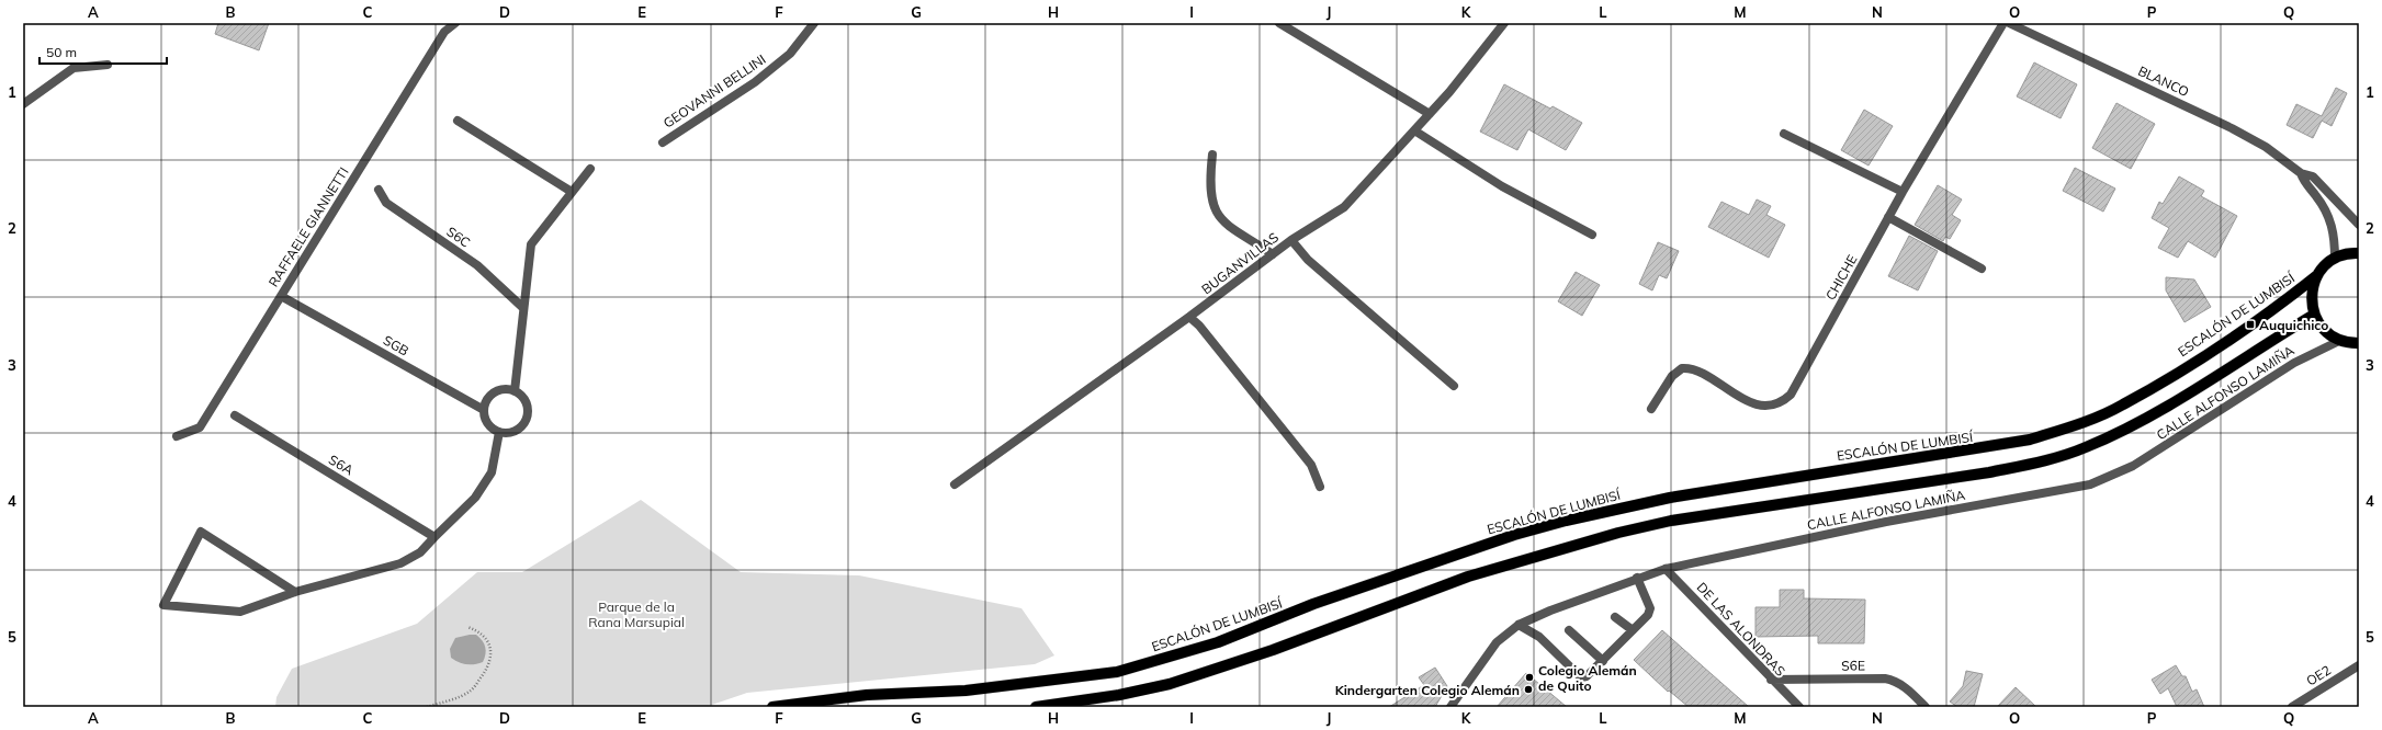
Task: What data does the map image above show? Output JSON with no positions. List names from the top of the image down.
{
  "streets": {
    "main road": ["ESCALÓN DE LUMBISÍ"],
    "street": [
      "BLANCO",
      "GEOVANNI BELLINI",
      "RAFFAELE GIANNETTI",
      "S6C",
      "BUGANVILLAS",
      "CHICHE",
      "SGB",
      "CALLE ALFONSO LAMIÑA",
      "S6A",
      "DE LAS ALONDRAS",
      "S6E",
      "OE2"
    ]
  },
  "crossings": [
    ["BLANCO", "ESCALÓN DE LUMBISÍ"],
    ["RAFFAELE GIANNETTI", "SGB"],
    ["CALLE ALFONSO LAMIÑA", "DE LAS ALONDRAS"],
    ["DE LAS ALONDRAS", "S6E"]
  ],
  "parks": ["Parque de la Rana Marsupial"],
  "places": {
    "transit": ["Auquichico"],
    "other": ["Colegio Alemán de Quito", "Kindergarten Colegio Alemán"]
  },
  "scale_bar": "50 m",
  "grid": {
    "columns": [
      "A",
      "B",
      "C",
      "D",
      "E",
      "F",
      "G",
      "H",
      "I",
      "J",
      "K",
      "L",
      "M",
      "N",
      "O",
      "P",
      "Q"
    ],
    "rows": [
      "1",
      "2",
      "3",
      "4",
      "5"
    ]
  }
}
